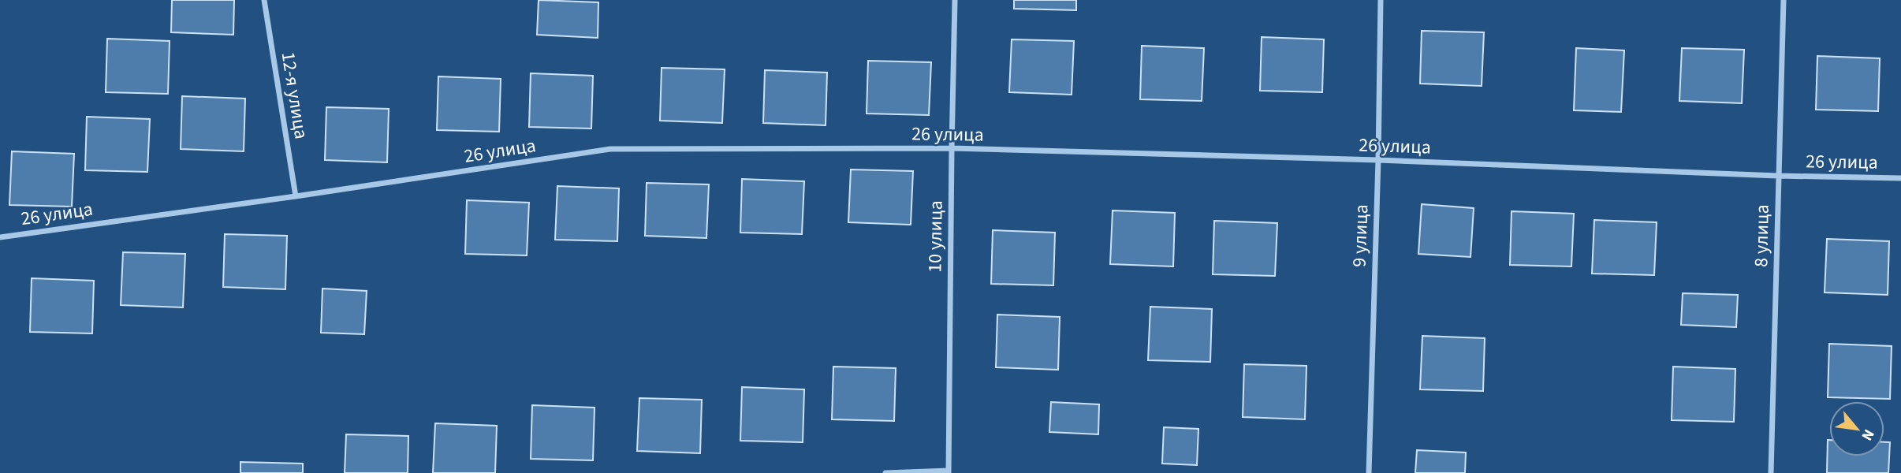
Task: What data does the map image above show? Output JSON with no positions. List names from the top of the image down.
{
  "streets": {
    "street": [
      "12-я улица",
      "26 улица",
      "9 улица",
      "8 улица",
      "10 улица"
    ]
  },
  "crossings": [
    ["12-я улица", "26 улица"],
    ["26 улица", "9 улица"],
    ["26 улица", "8 улица"],
    ["26 улица", "10 улица"]
  ],
  "north": "bottom right"
}
